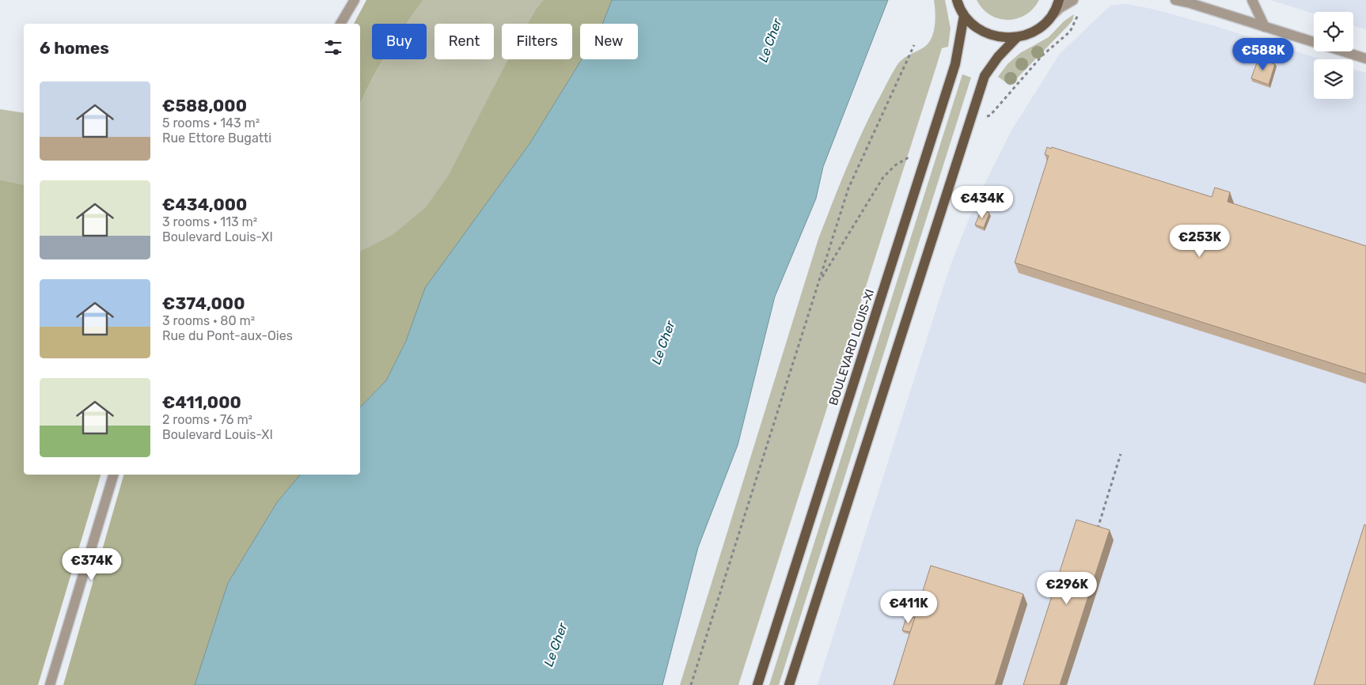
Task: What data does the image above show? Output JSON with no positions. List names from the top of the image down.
{
  "streets": {
    "main road": ["BOULEVARD LOUIS-XI"]
  },
  "water": ["Le Cher"],
  "page": {
    "chip": [
      "Buy",
      "Rent",
      "Filters",
      "New"
    ],
    "heading": "6 homes",
    "price": [
      "€588K",
      "€434K",
      "€253K",
      "€374K",
      "€296K",
      "€411K"
    ],
    "list": [
      {
        "name": "€588,000",
        "note": "5 rooms · 143 m² · Rue Ettore Bugatti"
      },
      {
        "name": "€434,000",
        "note": "3 rooms · 113 m² · Boulevard Louis-XI"
      },
      {
        "name": "€374,000",
        "note": "3 rooms · 80 m² · Rue du Pont-aux-Oies"
      },
      {
        "name": "€411,000",
        "note": "2 rooms · 76 m² · Boulevard Louis-XI"
      }
    ]
  }
}
